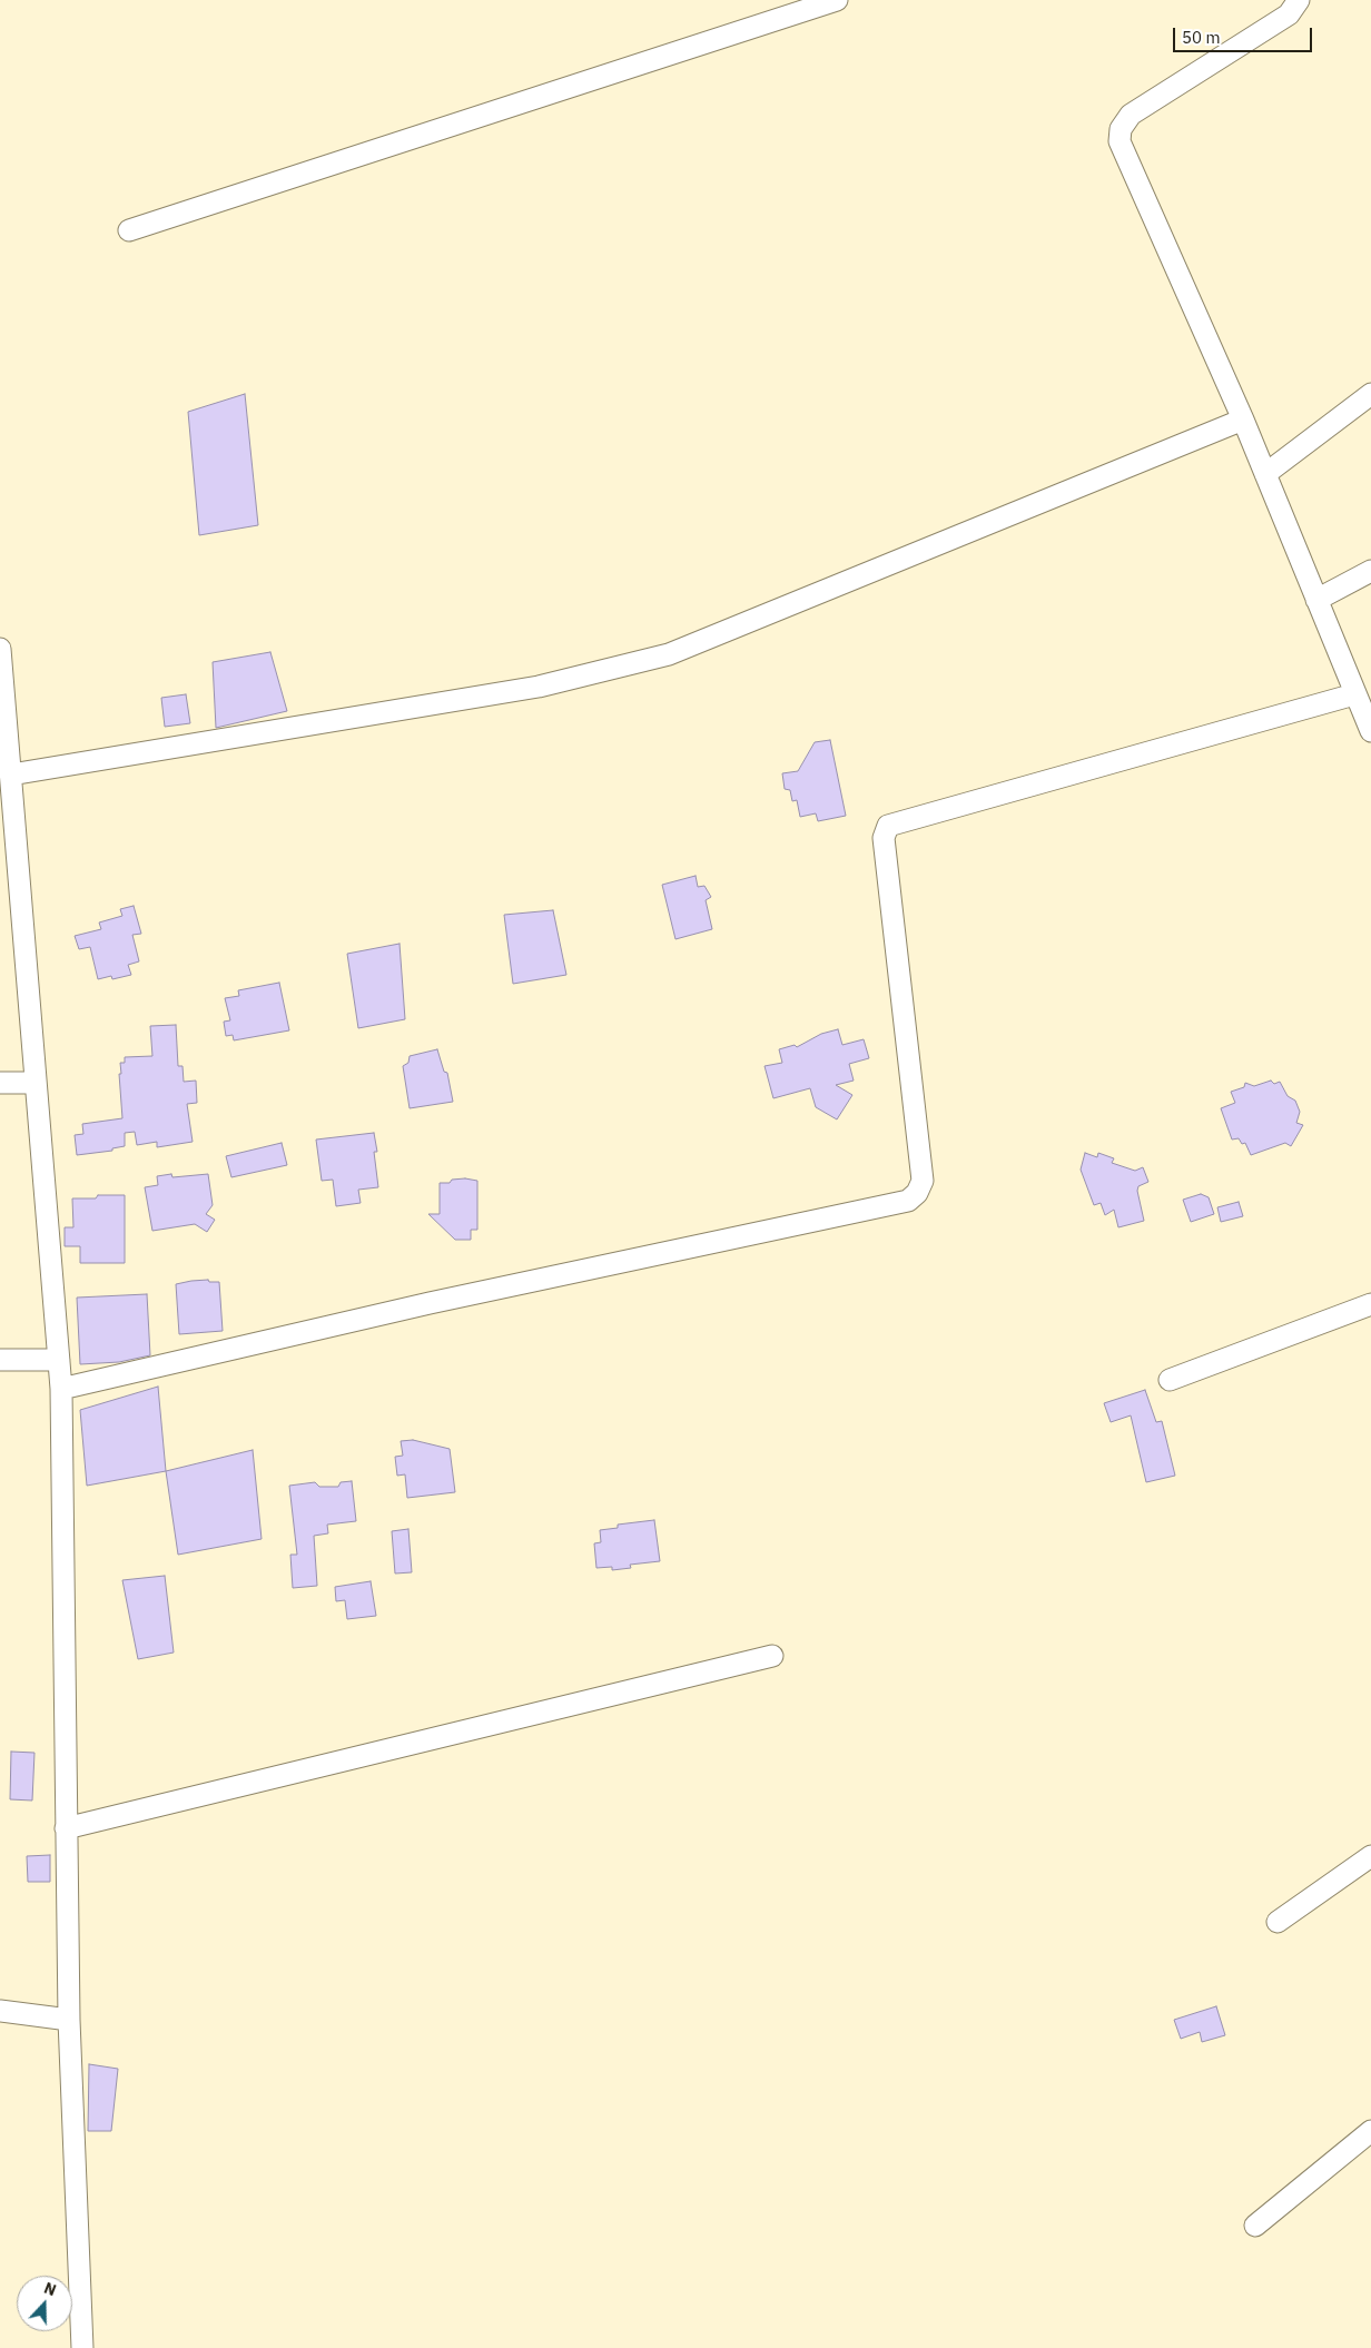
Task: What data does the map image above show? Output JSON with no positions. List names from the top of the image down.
{
  "scale_bar": "50 m",
  "north": "top"
}
